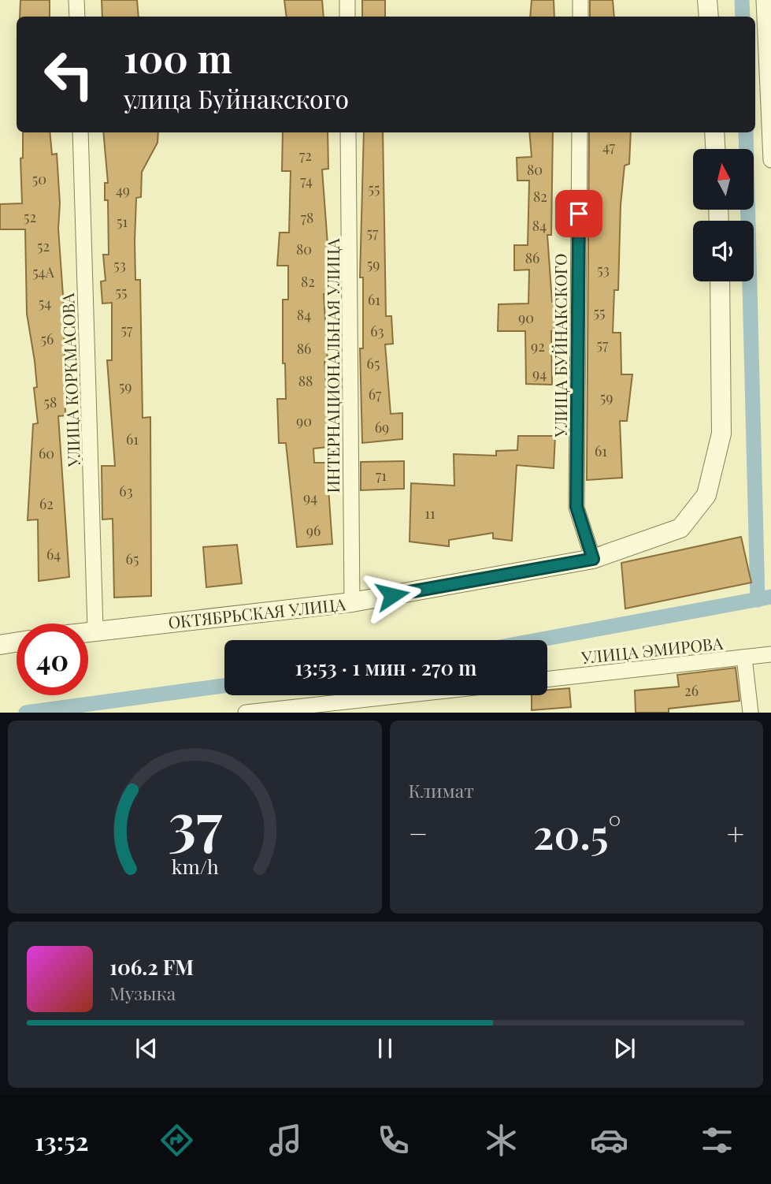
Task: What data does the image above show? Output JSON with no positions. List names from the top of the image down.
{
  "streets": {
    "street": [
      "УЛИЦА БУЙНАКСКОГО",
      "ИНТЕРНАЦИОНАЛЬНАЯ УЛИЦА",
      "УЛИЦА КОРКМАСОВА",
      "ОКТЯБРЬСКАЯ УЛИЦА",
      "УЛИЦА ЭМИРОВА"
    ]
  },
  "crossings": [
    ["УЛИЦА БУЙНАКСКОГО", "ОКТЯБРЬСКАЯ УЛИЦА"],
    ["ИНТЕРНАЦИОНАЛЬНАЯ УЛИЦА", "ОКТЯБРЬСКАЯ УЛИЦА"],
    ["УЛИЦА КОРКМАСОВА", "ОКТЯБРЬСКАЯ УЛИЦА"]
  ],
  "house_numbers": [
    "47",
    "72",
    "80",
    "50",
    "74",
    "55",
    "49",
    "82",
    "52",
    "78",
    "51",
    "84",
    "57",
    "52",
    "80",
    "86",
    "59",
    "53",
    "53",
    "54А",
    "82",
    "55",
    "61",
    "54",
    "55",
    "84",
    "90",
    "57",
    "63",
    "56",
    "57",
    "92",
    "86",
    "65",
    "94",
    "88",
    "59",
    "67",
    "59",
    "58",
    "90",
    "69",
    "61",
    "61",
    "60",
    "71",
    "63",
    "94",
    "62",
    "11",
    "96",
    "64",
    "65",
    "26"
  ],
  "north": "top",
  "page": {
    "turn": ["100 m", "улица Буйнакского"],
    "limit": "40",
    "trip": "13:53 · 1 мин · 270 m",
    "tile": "Климат",
    "heat": ["−", "20.5°", "+"],
    "song": ["106.2 FM", "Музыка"],
    "tabs": "13:52",
    "gauge": ["37", "km/h"]
  }
}
